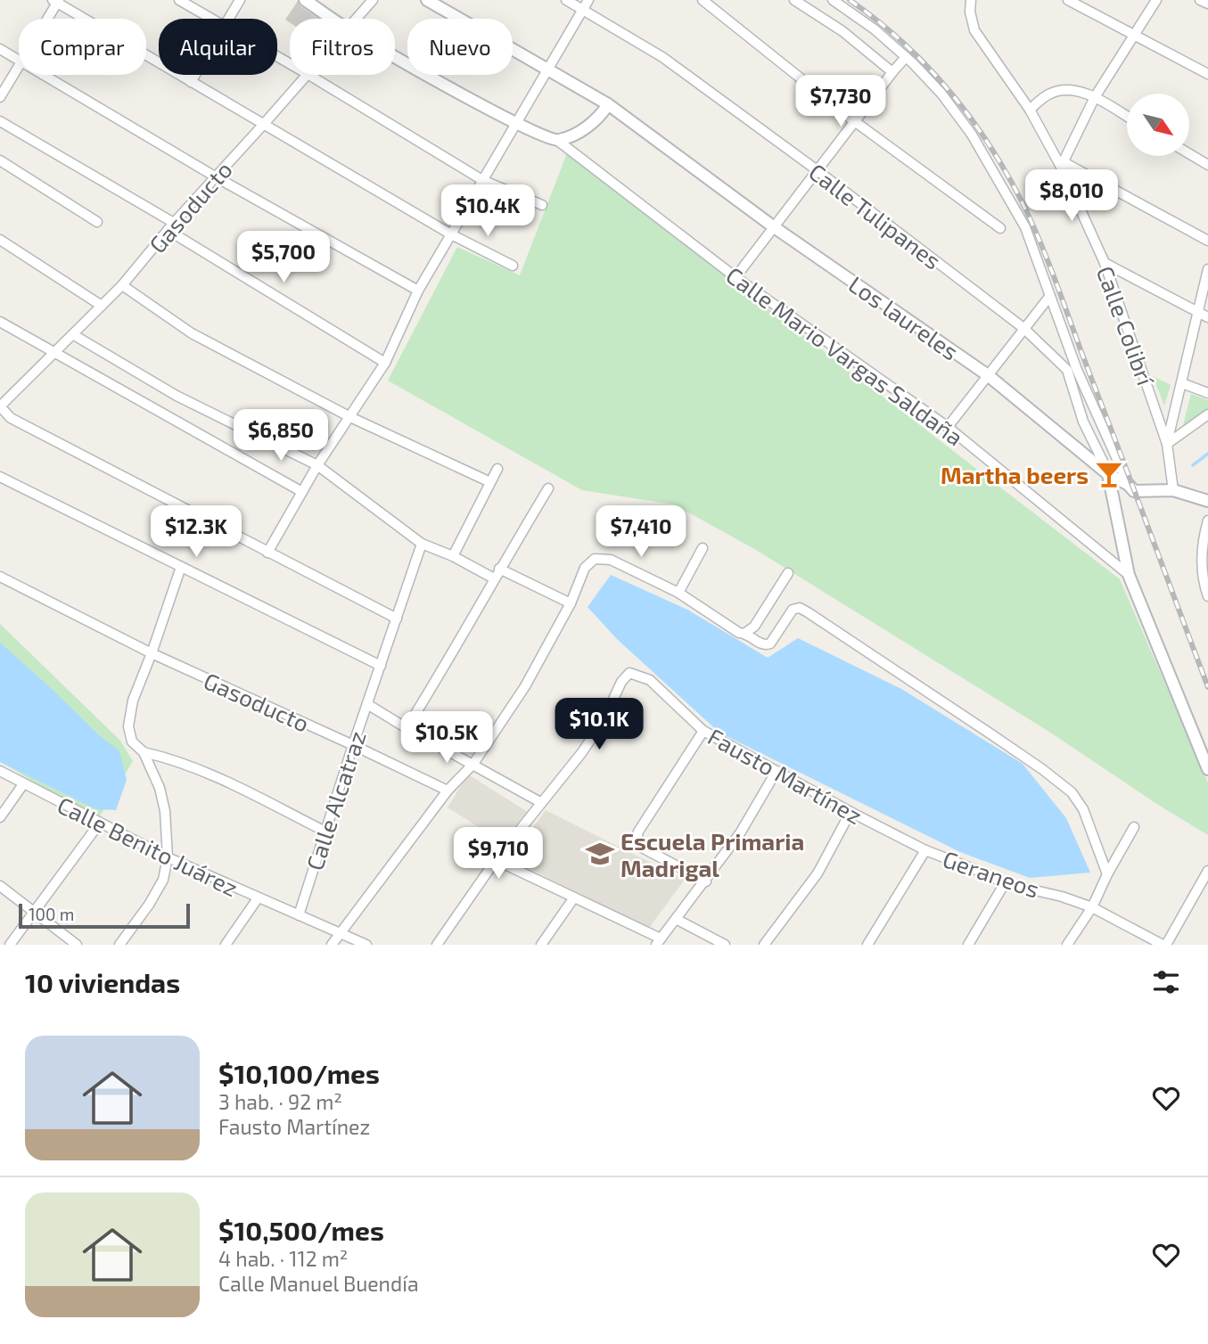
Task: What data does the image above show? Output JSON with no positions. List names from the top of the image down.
{
  "streets": {
    "street": [
      "Gasoducto",
      "Calle Tulipanes",
      "Los laureles",
      "Calle Colibrí",
      "Calle Mario Vargas Saldaña",
      "Fausto Martínez",
      "Calle Alcatraz",
      "Calle Benito Juárez",
      "Geraneos"
    ]
  },
  "crossings": [
    ["Gasoducto", "Calle Alcatraz"],
    ["Calle Tulipanes", "Los laureles"],
    ["Los laureles", "Calle Colibrí"],
    ["Fausto Martínez", "Geraneos"],
    ["Calle Alcatraz", "Calle Benito Juárez"]
  ],
  "places": {
    "bar": ["Martha beers"],
    "school or university": ["Escuela Primaria Madrigal"]
  },
  "scale_bar": "100 m",
  "north": "bottom right",
  "page": {
    "chip": [
      "Comprar",
      "Alquilar",
      "Filtros",
      "Nuevo"
    ],
    "price": [
      "$7,730",
      "$8,010",
      "$10.4K",
      "$5,700",
      "$6,850",
      "$12.3K",
      "$7,410",
      "$10.1K",
      "$10.5K",
      "$9,710"
    ],
    "scale": "100 m",
    "heading": "10 viviendas",
    "list": [
      {
        "name": "$10,100/mes",
        "note": "3 hab. · 92 m² · Fausto Martínez"
      },
      {
        "name": "$10,500/mes",
        "note": "4 hab. · 112 m² · Calle Manuel Buendía"
      }
    ]
  }
}
